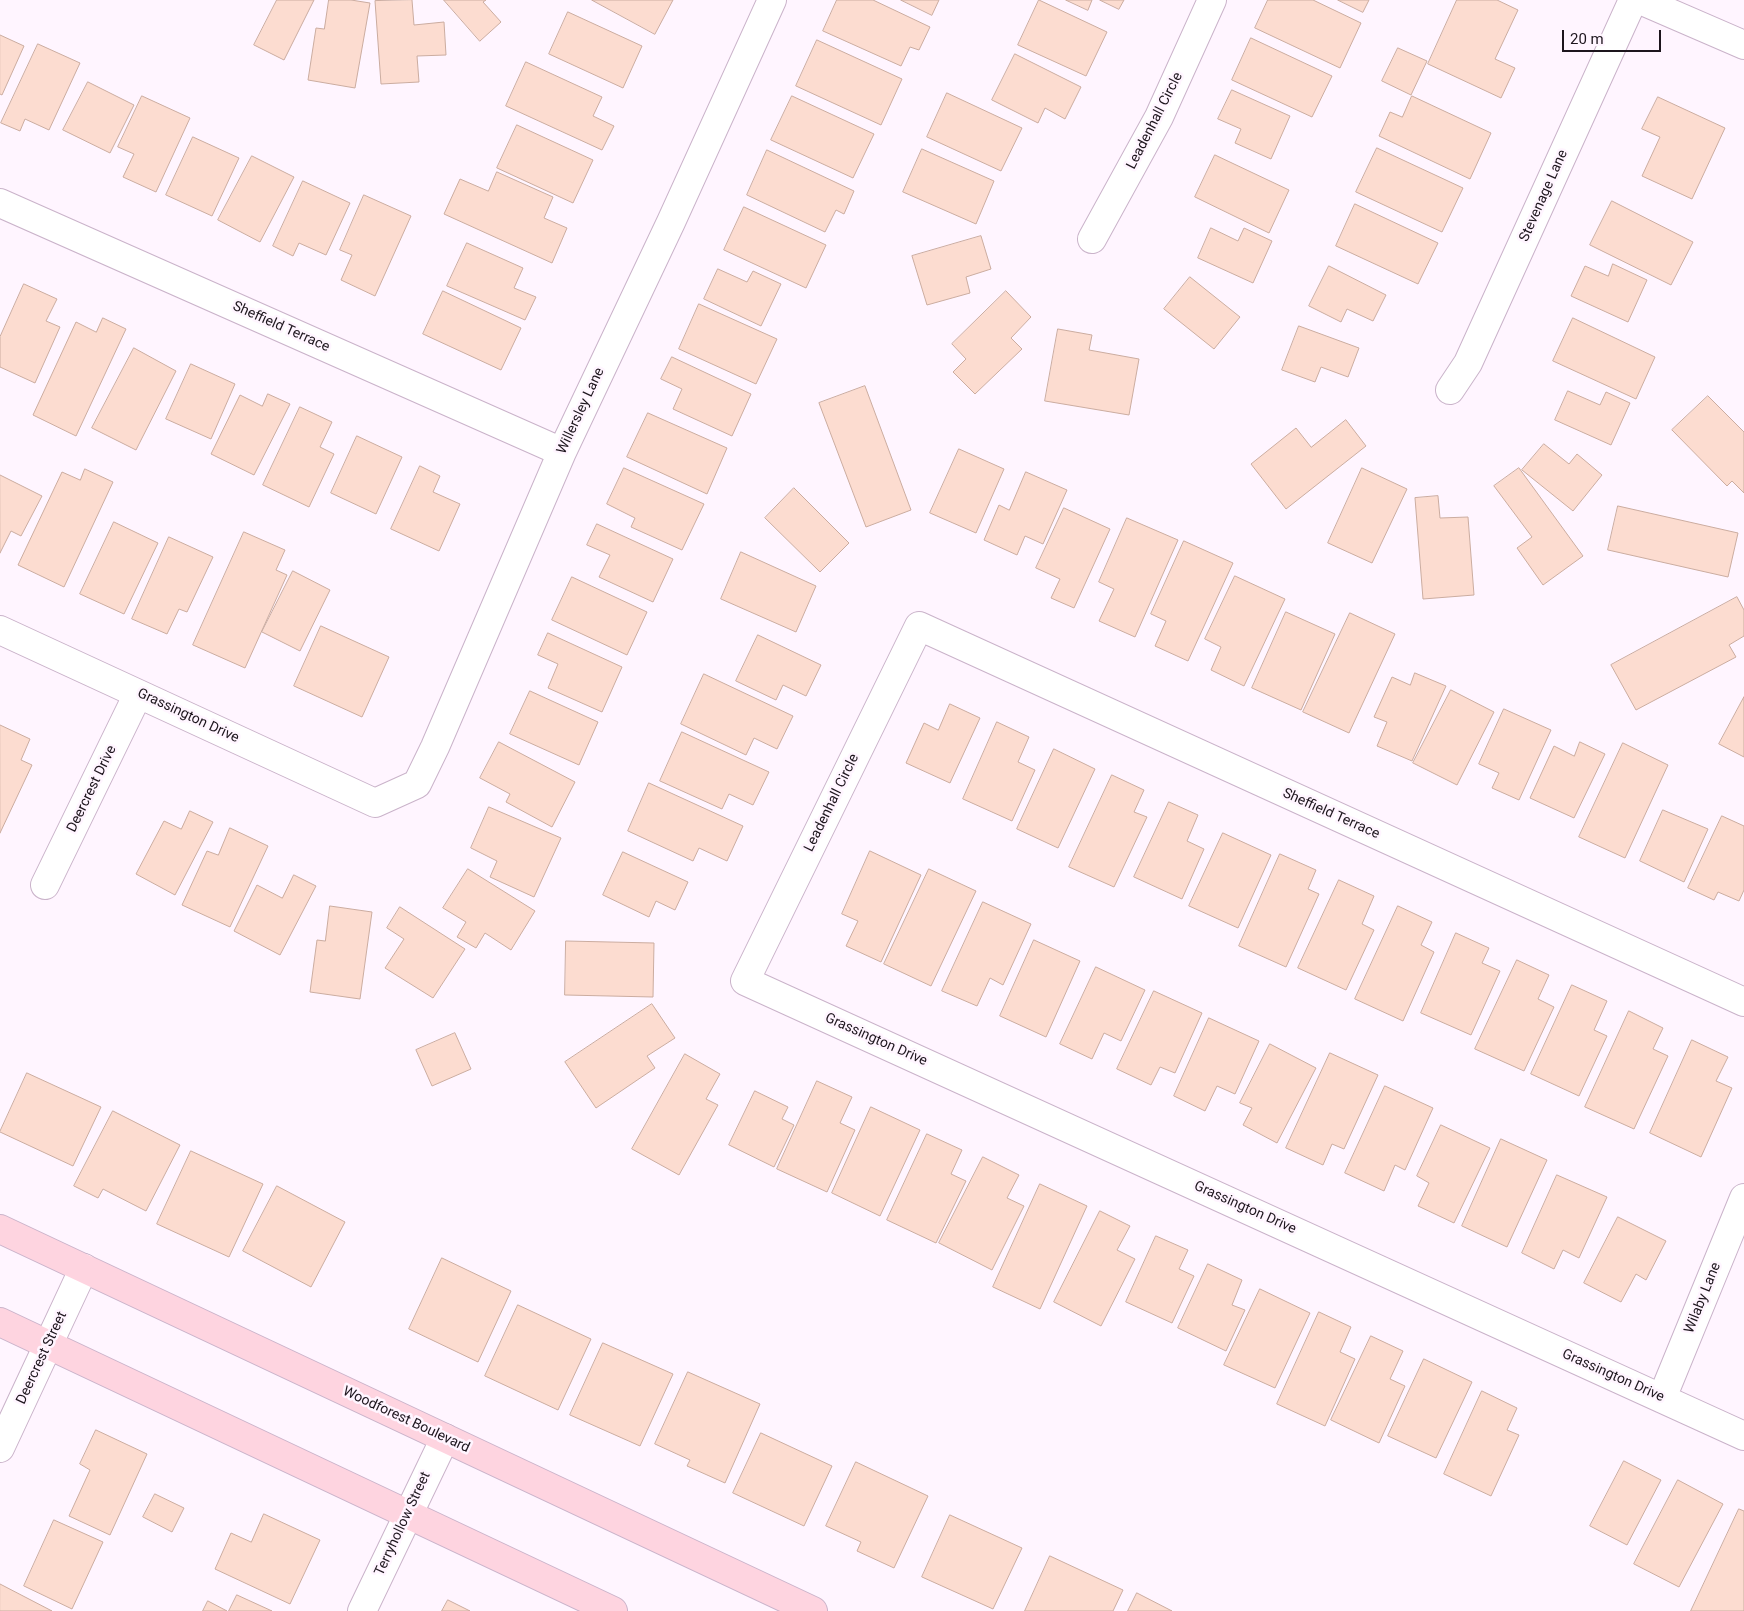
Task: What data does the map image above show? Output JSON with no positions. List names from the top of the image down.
{
  "streets": {
    "main road": ["Woodforest Boulevard"],
    "street": [
      "Leadenhall Circle",
      "Stevenage Lane",
      "Sheffield Terrace",
      "Willersley Lane",
      "Grassington Drive",
      "Deercrest Drive",
      "Wilaby Lane",
      "Deercrest Street",
      "Terryhollow Street"
    ]
  },
  "crossings": [
    ["Leadenhall Circle", "Sheffield Terrace"],
    ["Leadenhall Circle", "Grassington Drive"],
    ["Sheffield Terrace", "Willersley Lane"],
    ["Willersley Lane", "Grassington Drive"],
    ["Grassington Drive", "Deercrest Drive"],
    ["Grassington Drive", "Wilaby Lane"],
    ["Deercrest Street", "Woodforest Boulevard"],
    ["Woodforest Boulevard", "Terryhollow Street"]
  ],
  "scale_bar": "20 m"
}
